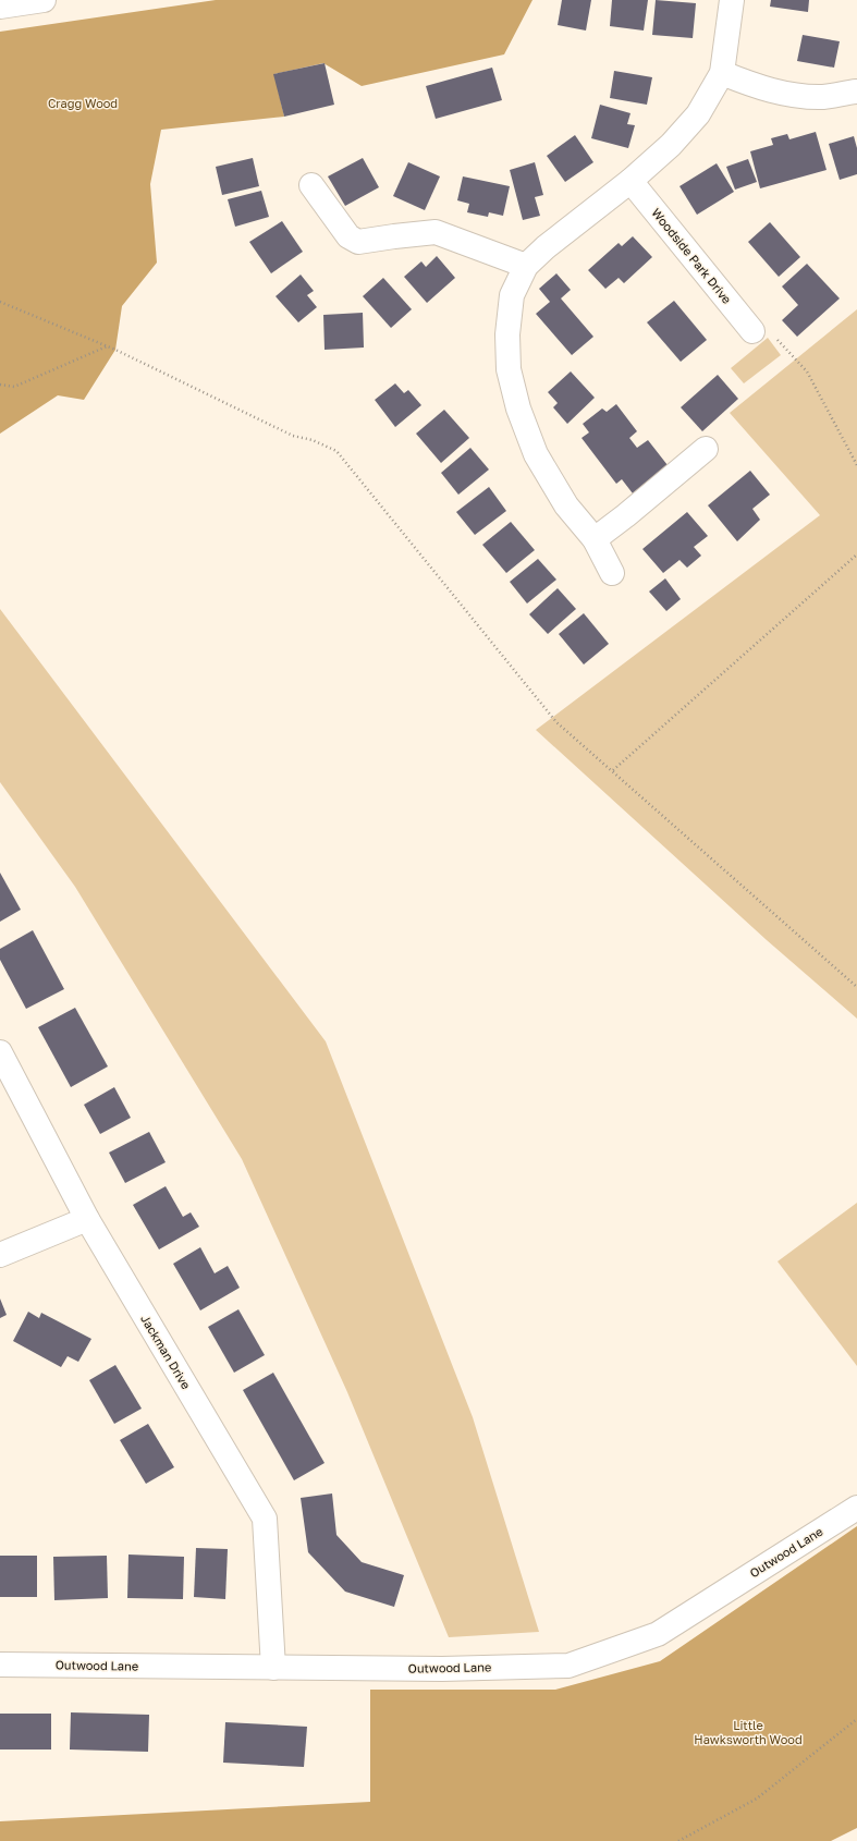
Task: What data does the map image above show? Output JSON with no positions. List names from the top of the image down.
{
  "streets": {
    "street": ["Woodside Park Drive", "Jackman Drive", "Outwood Lane"]
  },
  "crossings": [
    ["Jackman Drive", "Outwood Lane"]
  ],
  "parks": ["Cragg Wood", "Little Hawksworth Wood"]
}
